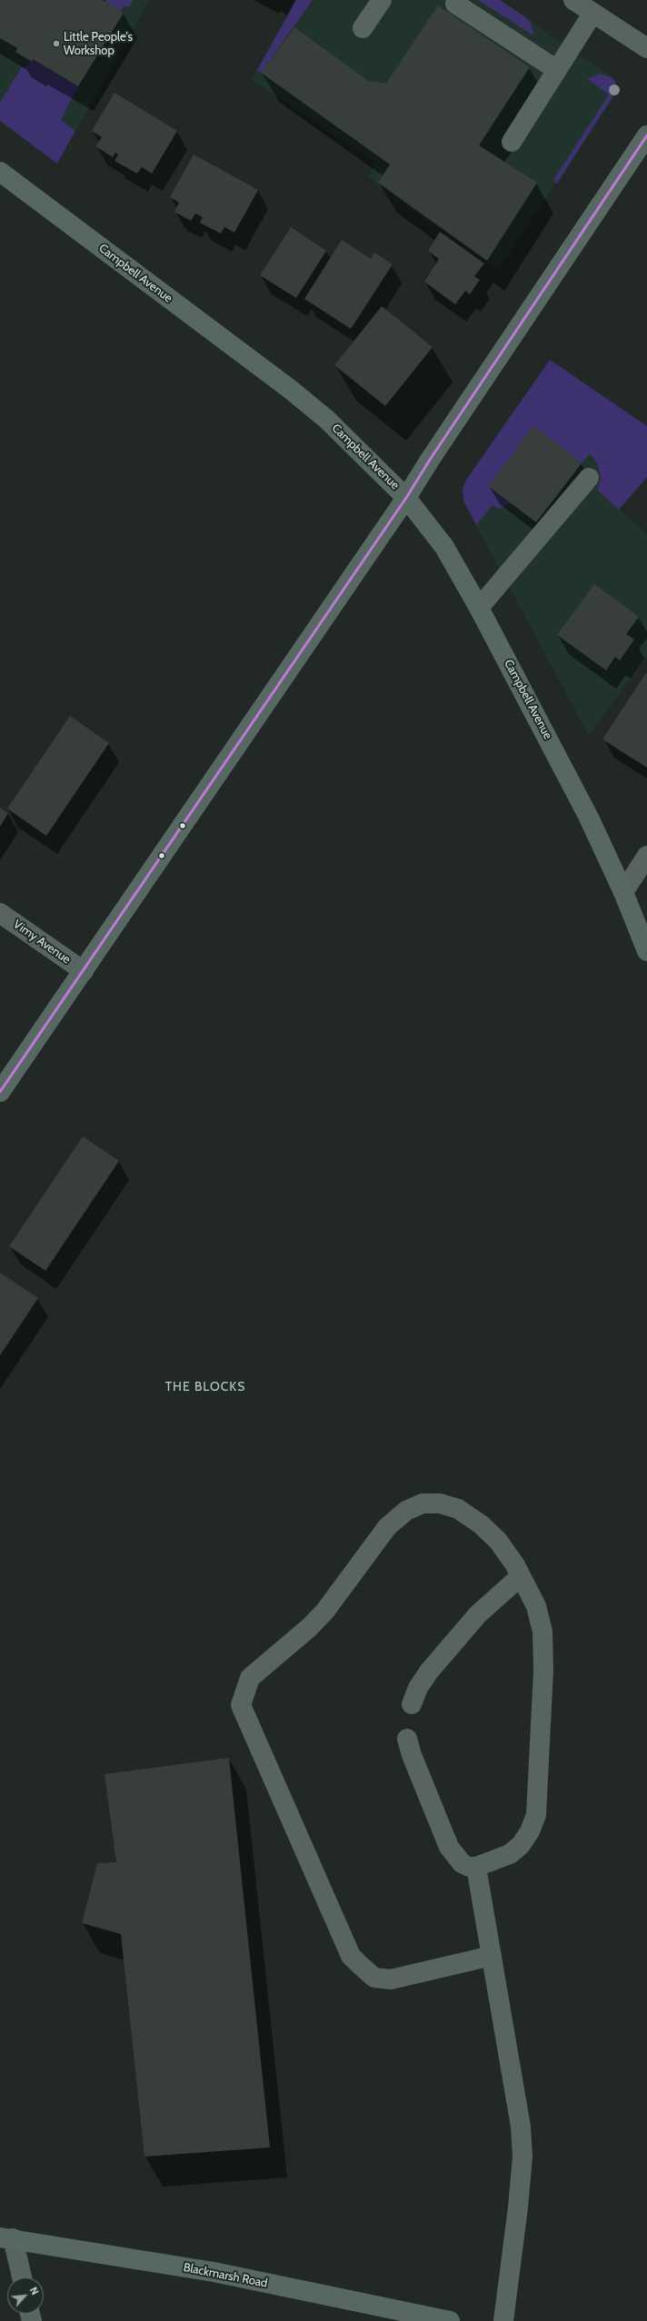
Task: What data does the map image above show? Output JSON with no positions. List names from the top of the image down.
{
  "streets": {
    "street": ["Campbell Avenue", "Vimy Avenue", "Blackmarsh Road"]
  },
  "districts": ["THE BLOCKS"],
  "places": ["Little People's Workshop"],
  "north": "top right"
}
